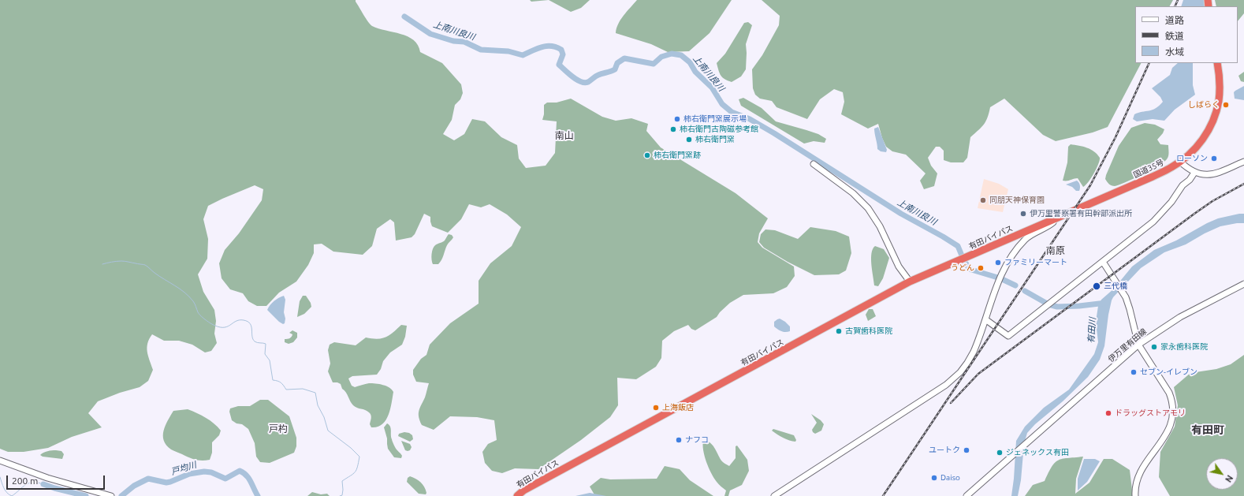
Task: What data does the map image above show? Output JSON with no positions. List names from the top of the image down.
{
  "streets": {
    "highway": ["国道35号", "有田バイパス"],
    "street": ["伊万里有田線"]
  },
  "crossings": [
    ["国道35号", "有田バイパス"]
  ],
  "districts": [
    "南山",
    "南原",
    "戸杓",
    "有田町"
  ],
  "water": ["上南川良川", "有田川", "戸均川"],
  "places": [
    "しばらく",
    "柿右衛門窯展示場",
    "柿右衛門古陶磁参考館",
    "柿右衛門窯",
    "柿右衛門窯跡",
    "ローソン",
    "同朋天神保育園",
    "伊万里警察署有田幹部派出所",
    "ファミリーマート",
    "うどん",
    "三代橋",
    "古賀歯科医院",
    "家永歯科医院",
    "セブン-イレブン",
    "上海飯店",
    "ドラッグストアモリ",
    "ナフコ",
    "ユートク",
    "ジェネックス有田",
    "Daiso"
  ],
  "legend": ["道路", "鉄道", "水域"],
  "scale_bar": "200 m",
  "north": "bottom right"
}
